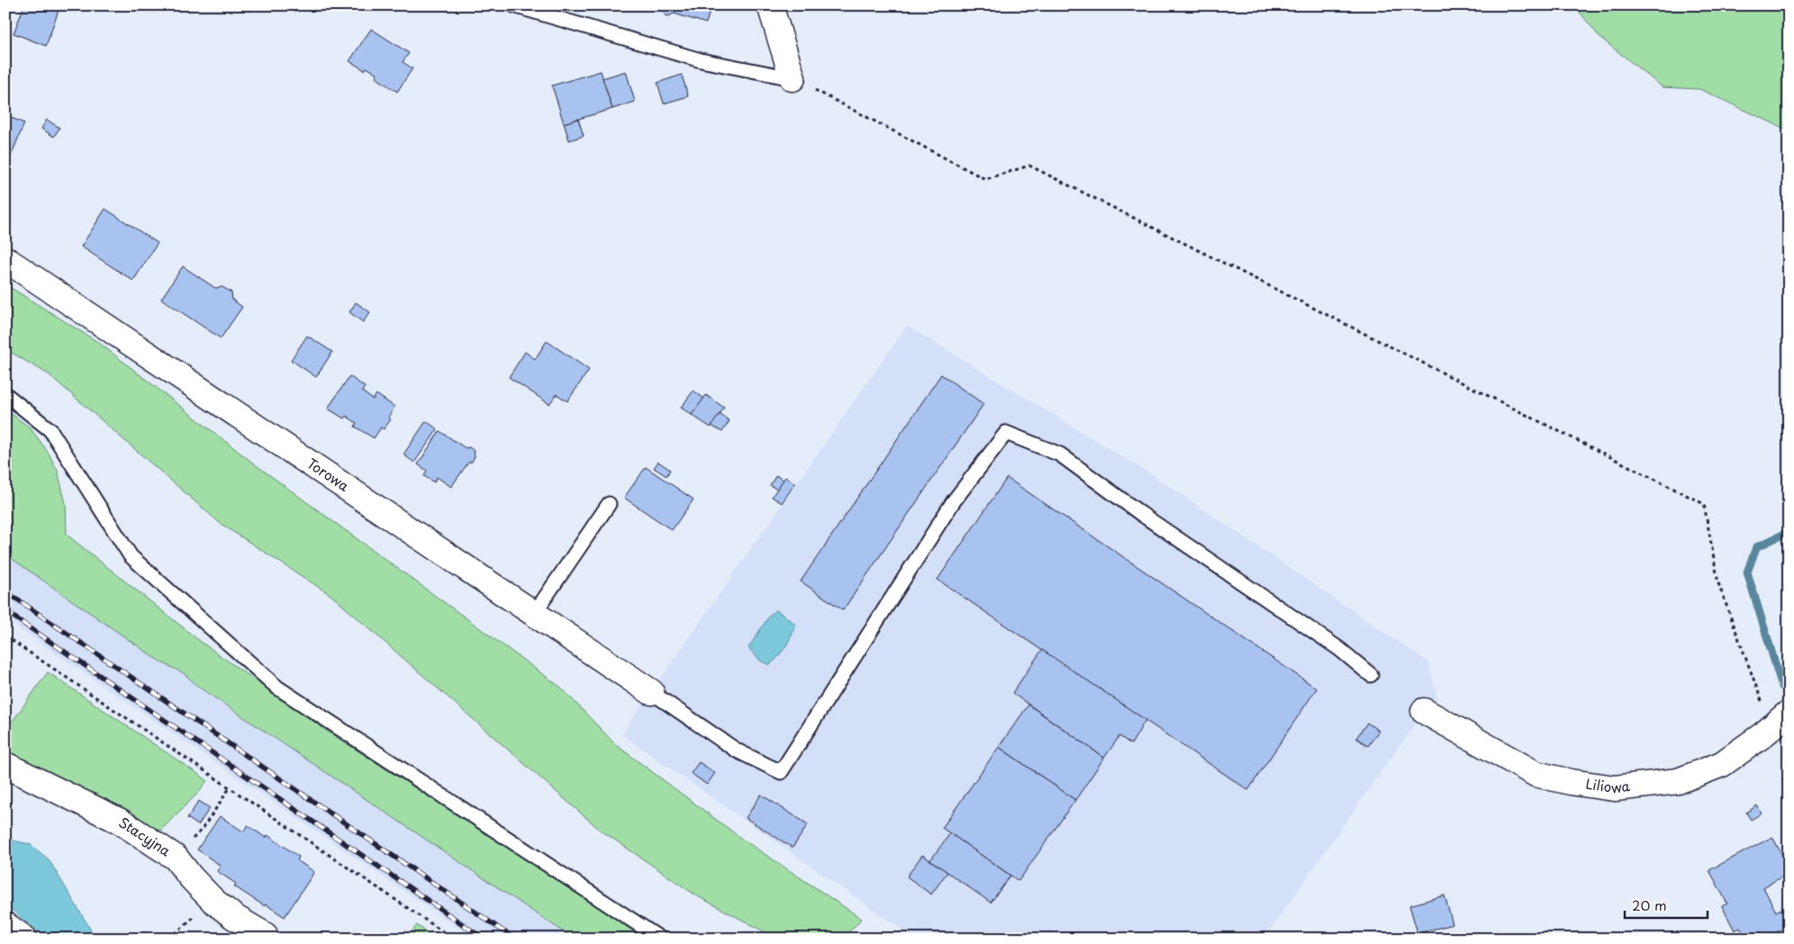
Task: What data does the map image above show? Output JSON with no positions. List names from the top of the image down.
{
  "streets": {
    "street": ["Torowa", "Liliowa", "Stacyjna"]
  },
  "scale_bar": "20 m"
}
